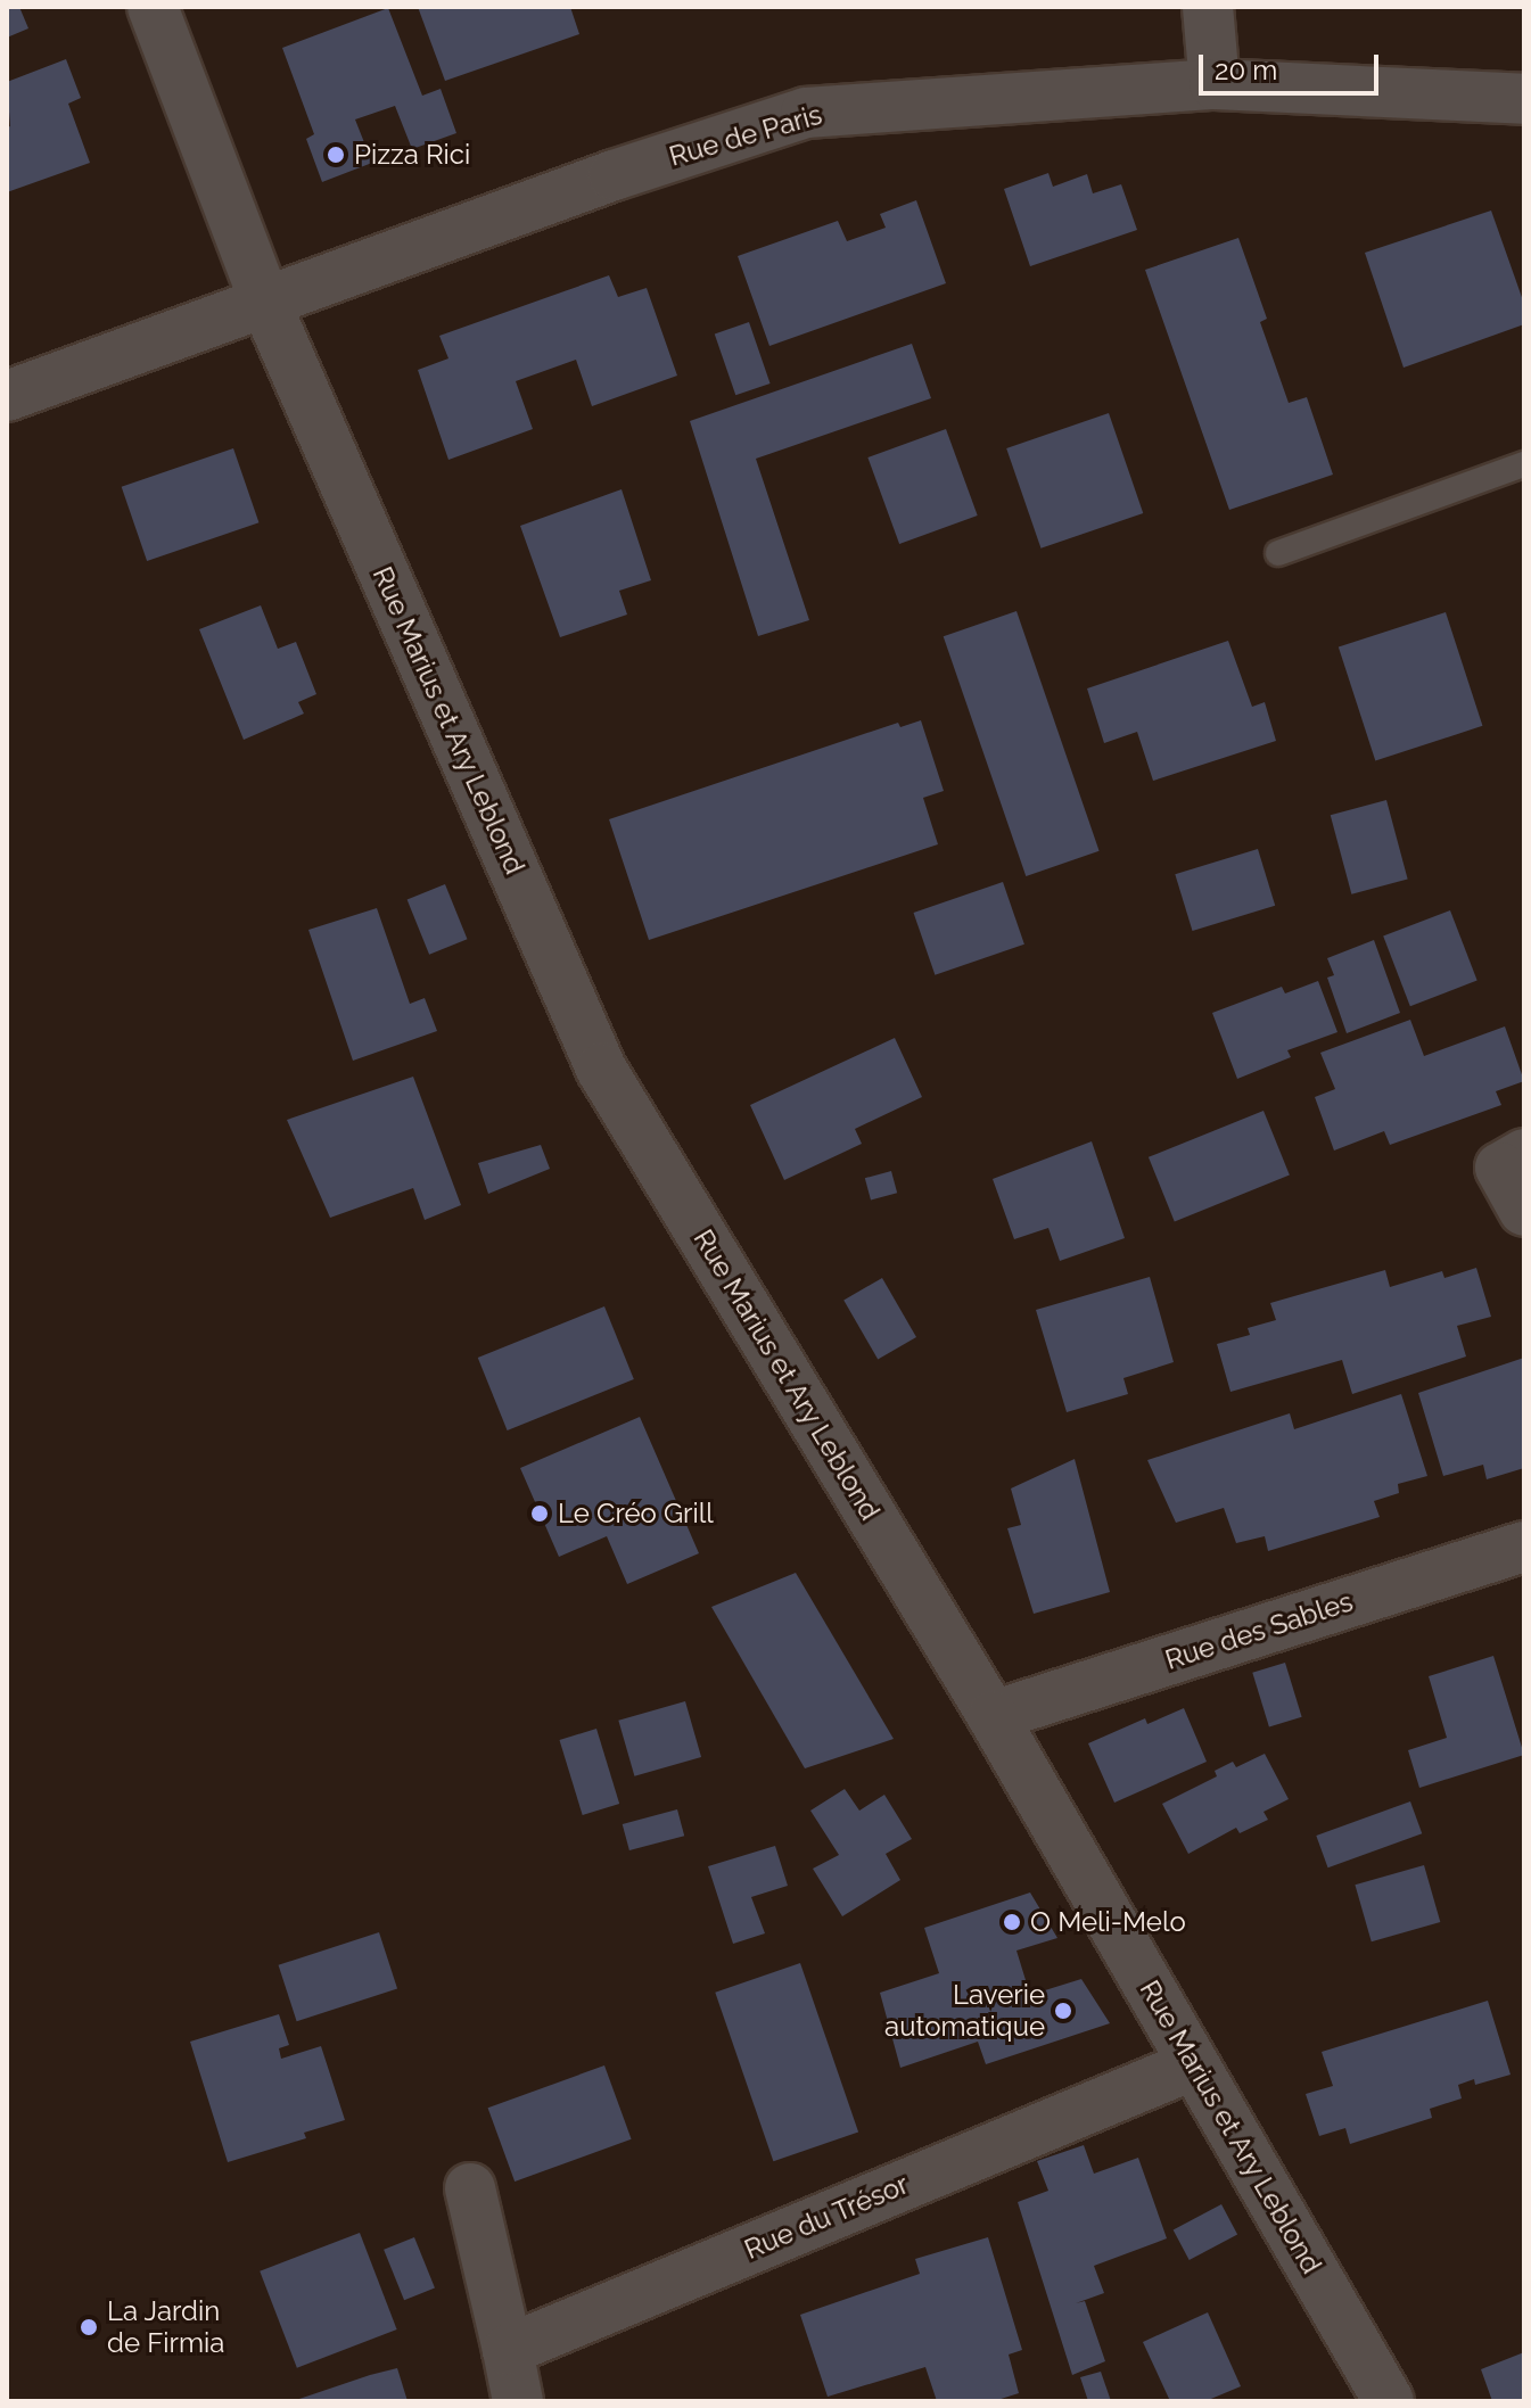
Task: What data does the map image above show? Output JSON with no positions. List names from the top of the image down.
{
  "streets": {
    "street": [
      "Rue de Paris",
      "Rue Marius et Ary Leblond",
      "Rue des Sables",
      "Rue du Trésor"
    ]
  },
  "crossings": [
    ["Rue de Paris", "Rue Marius et Ary Leblond"],
    ["Rue Marius et Ary Leblond", "Rue des Sables"],
    ["Rue Marius et Ary Leblond", "Rue du Trésor"]
  ],
  "places": [
    "Pizza Rici",
    "Le Créo Grill",
    "O Meli-Melo",
    "Laverie automatique",
    "La Jardin de Firmia"
  ],
  "scale_bar": "20 m"
}
